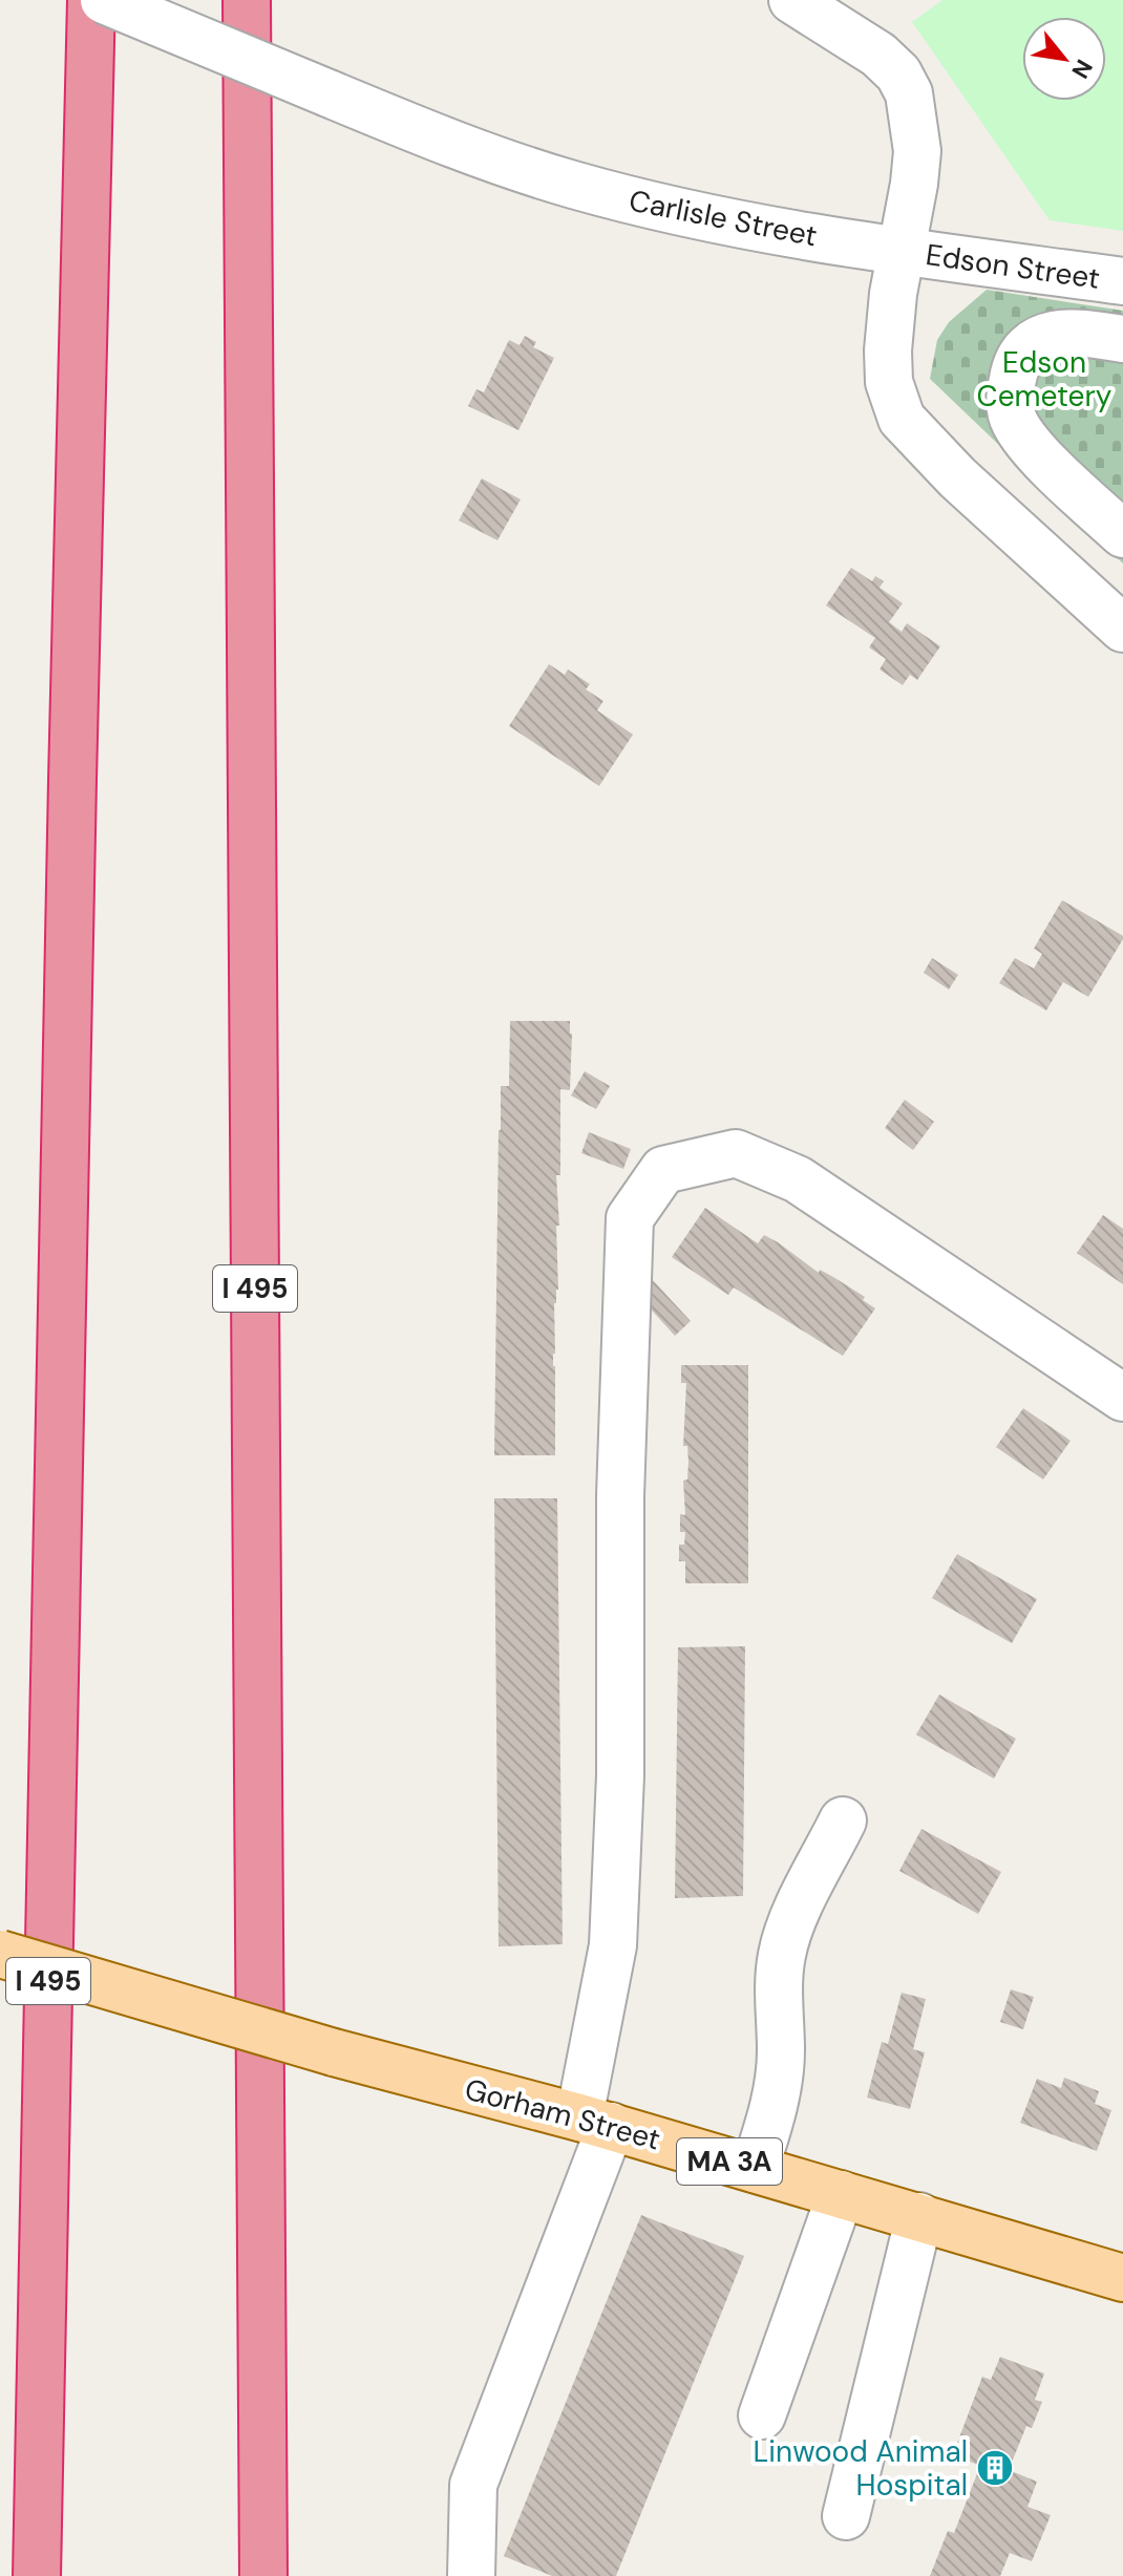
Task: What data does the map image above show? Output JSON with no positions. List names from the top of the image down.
{
  "streets": {
    "highway": ["I 495"],
    "main road": ["Gorham Street", "MA 3A"],
    "street": ["Carlisle Street", "Edson Street"]
  },
  "crossings": [
    ["Carlisle Street", "Edson Street"]
  ],
  "parks": ["Edson Cemetery"],
  "places": {
    "building": ["Linwood Animal Hospital"]
  },
  "north": "bottom right"
}
